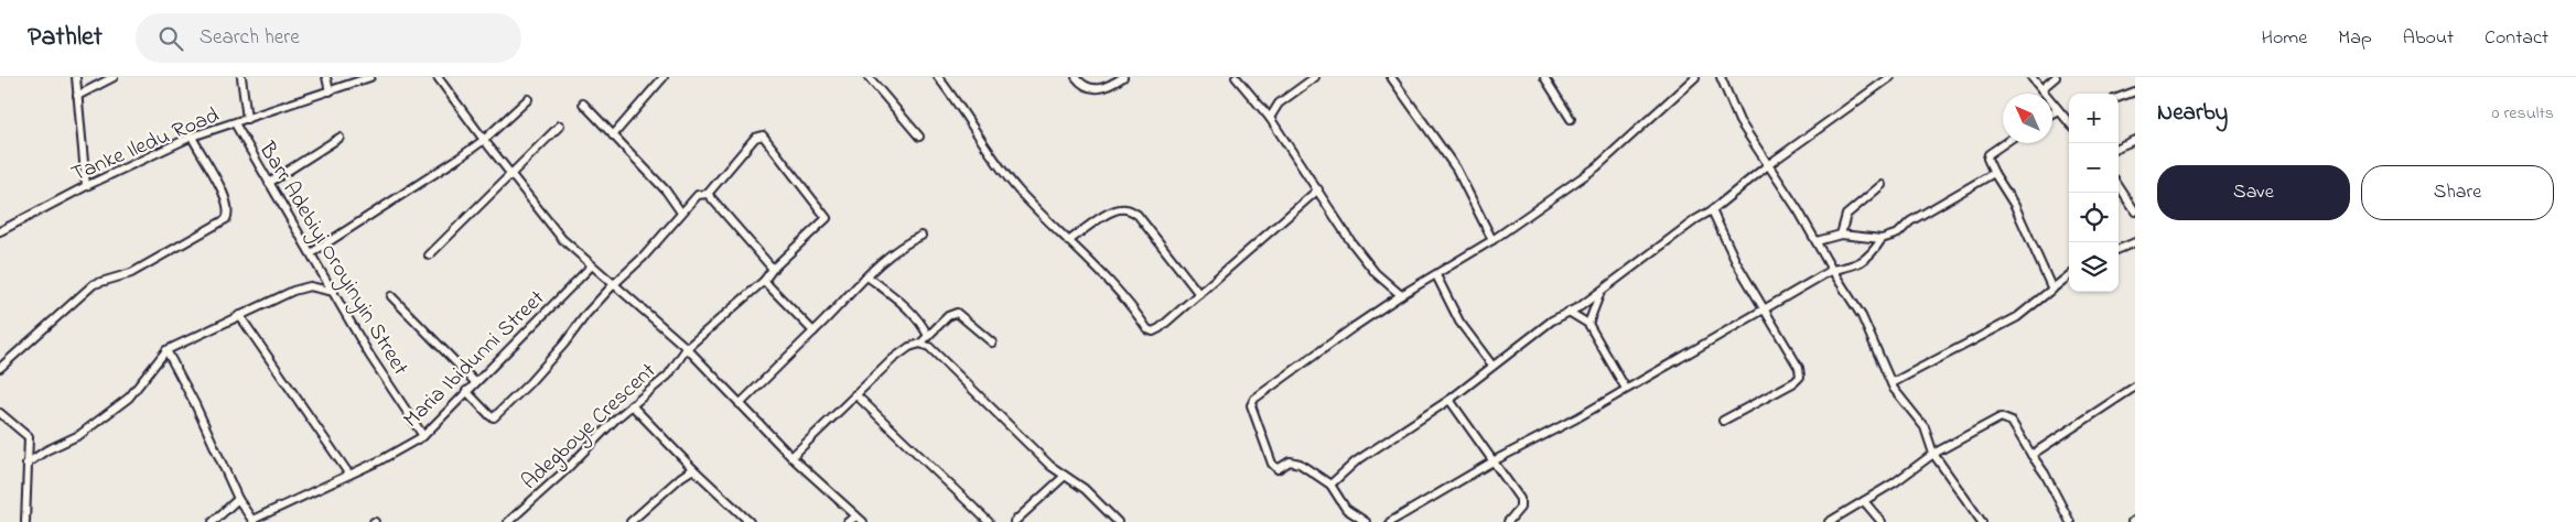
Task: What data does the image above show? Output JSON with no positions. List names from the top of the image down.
{
  "streets": {
    "street": [
      "Tanke Iledu Road",
      "Barr Adebiyi Oroyinyin Street",
      "Maria Ibidunni Street",
      "Adegboye Crescent"
    ]
  },
  "crossings": [
    ["Tanke Iledu Road", "Barr Adebiyi Oroyinyin Street"],
    ["Barr Adebiyi Oroyinyin Street", "Maria Ibidunni Street"]
  ],
  "north": "top left",
  "page": {
    "header": "Pathlet",
    "search": "Search here",
    "nav": [
      "Home",
      "Map",
      "About",
      "Contact"
    ],
    "heading": ["Nearby", "0 results"],
    "map_buttons": ["+", "−"],
    "buttons": ["Save", "Share"]
  }
}
